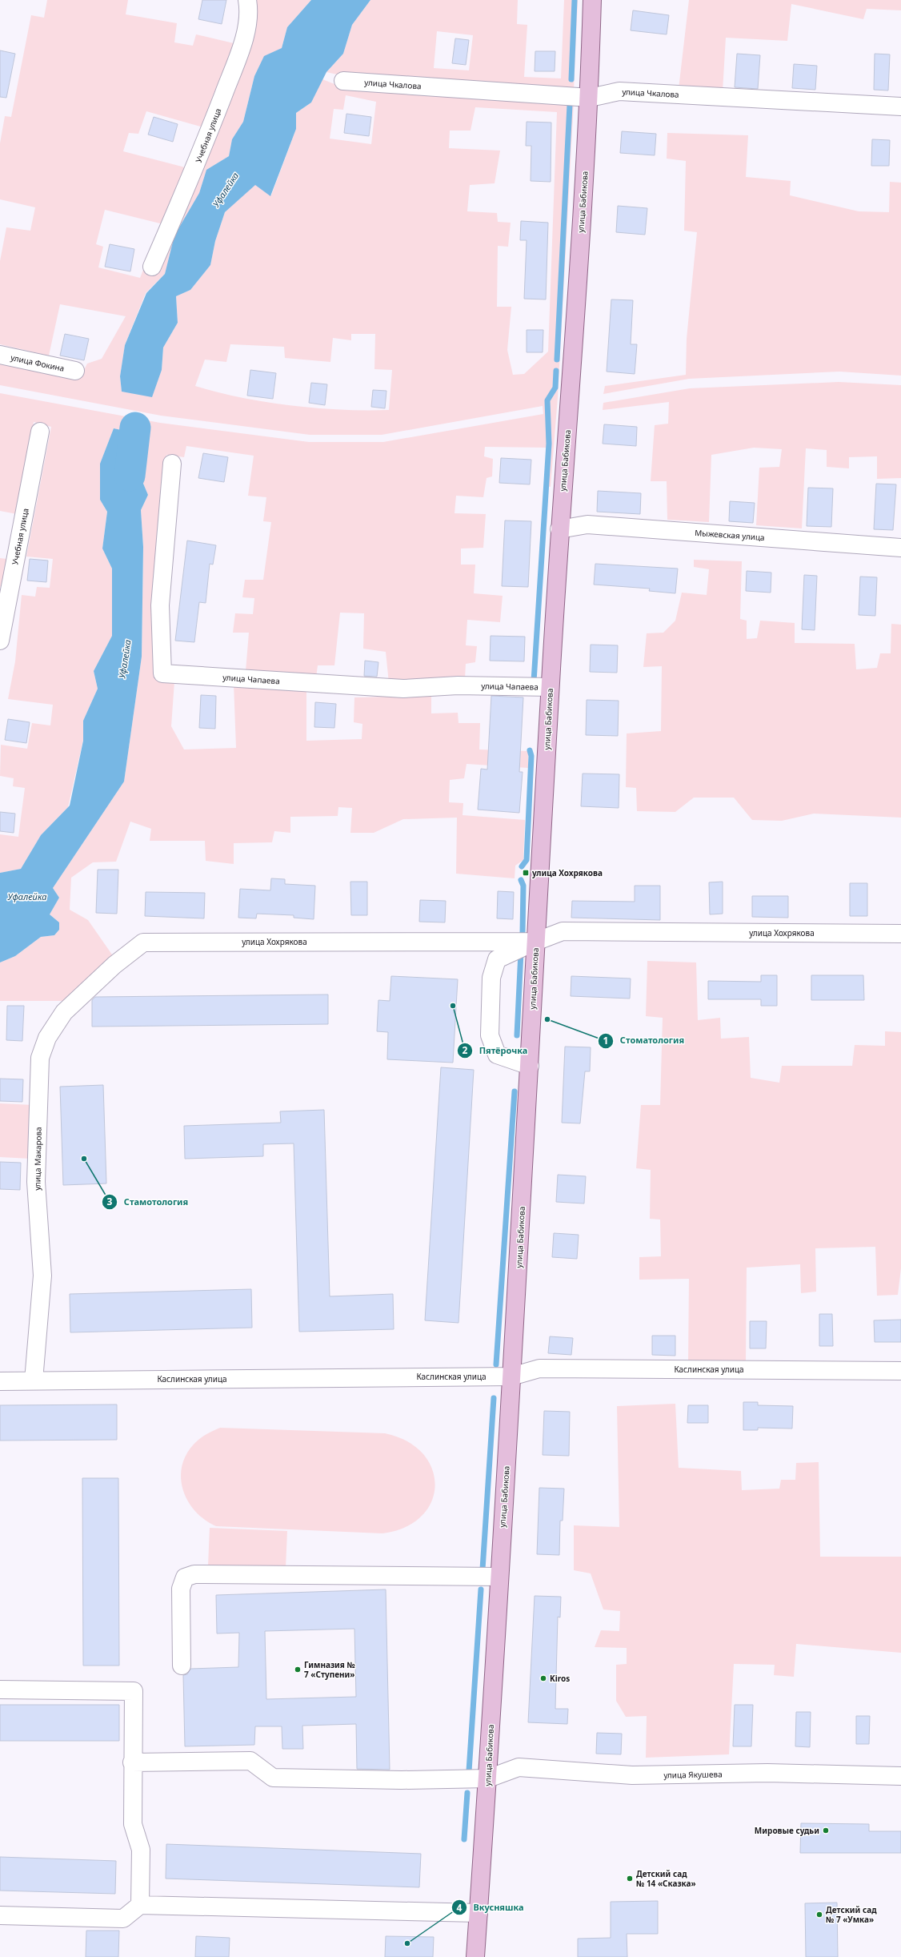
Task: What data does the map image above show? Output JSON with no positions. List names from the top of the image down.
{
  "streets": {
    "main road": ["улица Бабикова"],
    "street": [
      "улица Чкалова",
      "Учебная улица",
      "улица Фокина",
      "Мыжевская улица",
      "улица Чапаева",
      "улица Хохрякова",
      "улица Макарова",
      "Каслинская улица",
      "улица Якушева"
    ]
  },
  "crossings": [
    ["улица Чкалова", "улица Бабикова"],
    ["улица Бабикова", "Мыжевская улица"],
    ["улица Бабикова", "улица Чапаева"],
    ["улица Бабикова", "улица Хохрякова"],
    ["улица Бабикова", "Каслинская улица"],
    ["улица Бабикова", "улица Якушева"],
    ["улица Хохрякова", "улица Макарова"],
    ["улица Макарова", "Каслинская улица"]
  ],
  "water": ["Уфалейка"],
  "places": {
    "transit": ["улица Хохрякова"],
    "other": [
      "Пятёрочка",
      "Стоматология",
      "Стамотология",
      "Гимназия № 7 «Ступени»",
      "Kiros",
      "Мировые судьи",
      "Детский сад № 14 «Сказка»",
      "Детский сад № 7 «Умка»",
      "Вкусняшка"
    ]
  }
}
